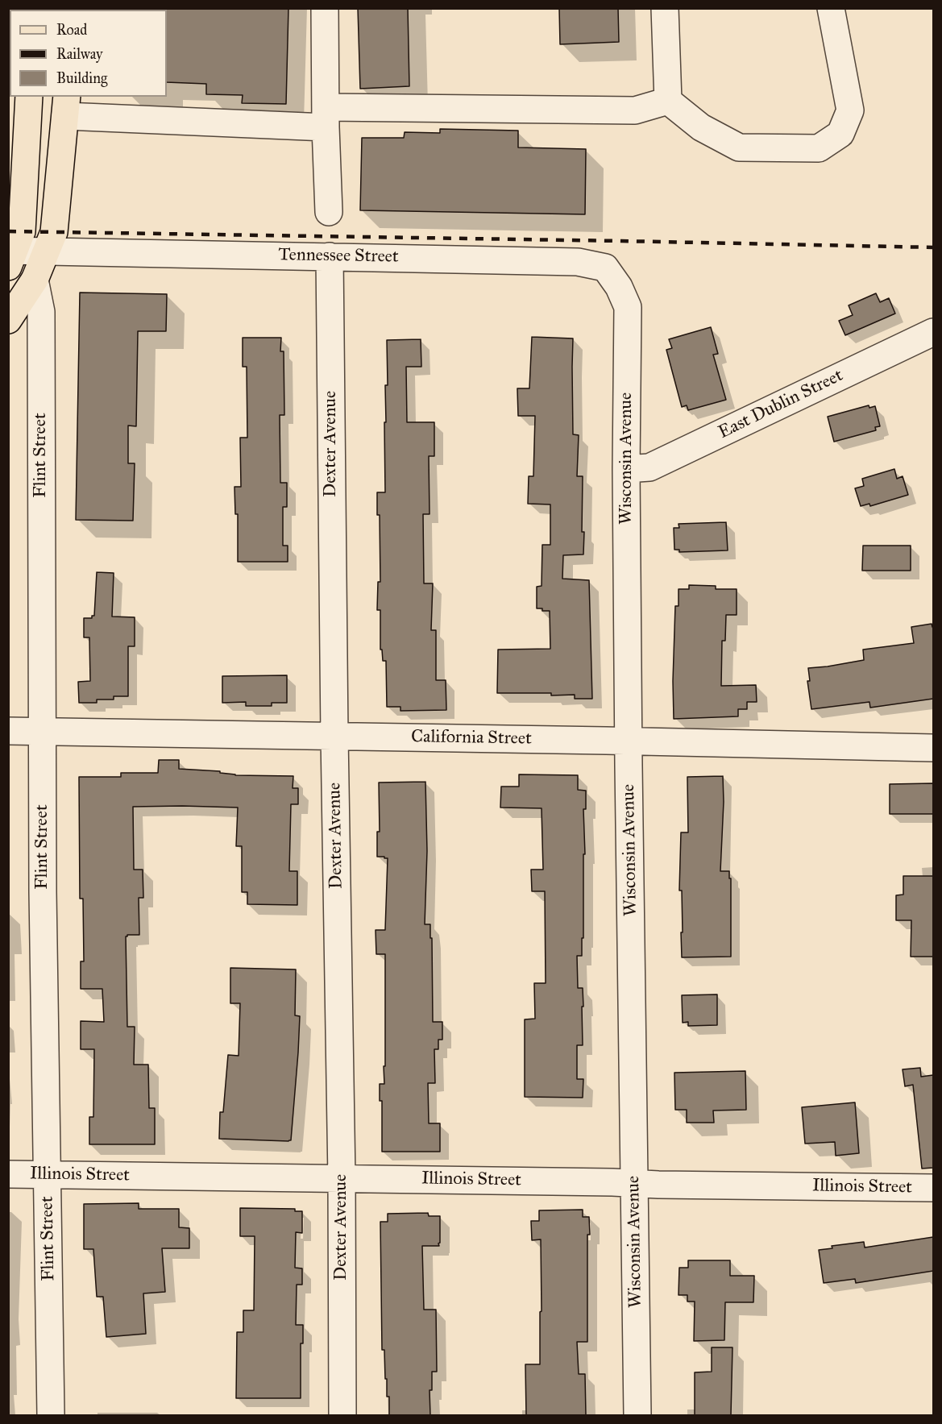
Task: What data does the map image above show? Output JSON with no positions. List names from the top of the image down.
{
  "streets": {
    "street": [
      "Tennessee Street",
      "East Dublin Street",
      "Dexter Avenue",
      "Flint Street",
      "Wisconsin Avenue",
      "California Street",
      "Illinois Street"
    ]
  },
  "crossings": [
    ["Tennessee Street", "Dexter Avenue"],
    ["Tennessee Street", "Wisconsin Avenue"],
    ["East Dublin Street", "Wisconsin Avenue"],
    ["Dexter Avenue", "California Street"],
    ["Dexter Avenue", "Illinois Street"],
    ["Flint Street", "California Street"],
    ["Flint Street", "Illinois Street"],
    ["Wisconsin Avenue", "California Street"],
    ["Wisconsin Avenue", "Illinois Street"]
  ],
  "legend": ["Road", "Railway", "Building"]
}
